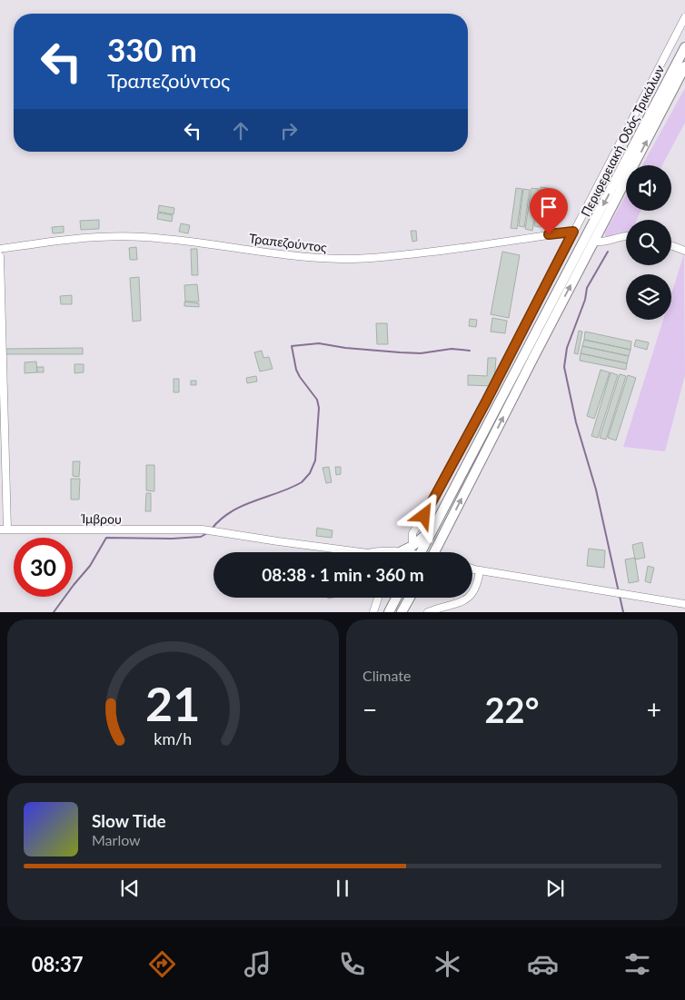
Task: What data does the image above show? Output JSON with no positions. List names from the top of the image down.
{
  "streets": {
    "main road": ["Περιφερειακή Οδός Τρικάλων"],
    "street": ["Τραπεζούντος", "Ίμβρου"]
  },
  "page": {
    "turn": ["330 m", "Τραπεζούντος"],
    "limit": "30",
    "trip": "08:38 · 1 min · 360 m",
    "tile": "Climate",
    "heat": ["−", "22°", "+"],
    "song": ["Slow Tide", "Marlow"],
    "tabs": "08:37",
    "gauge": ["21", "km/h"]
  }
}
